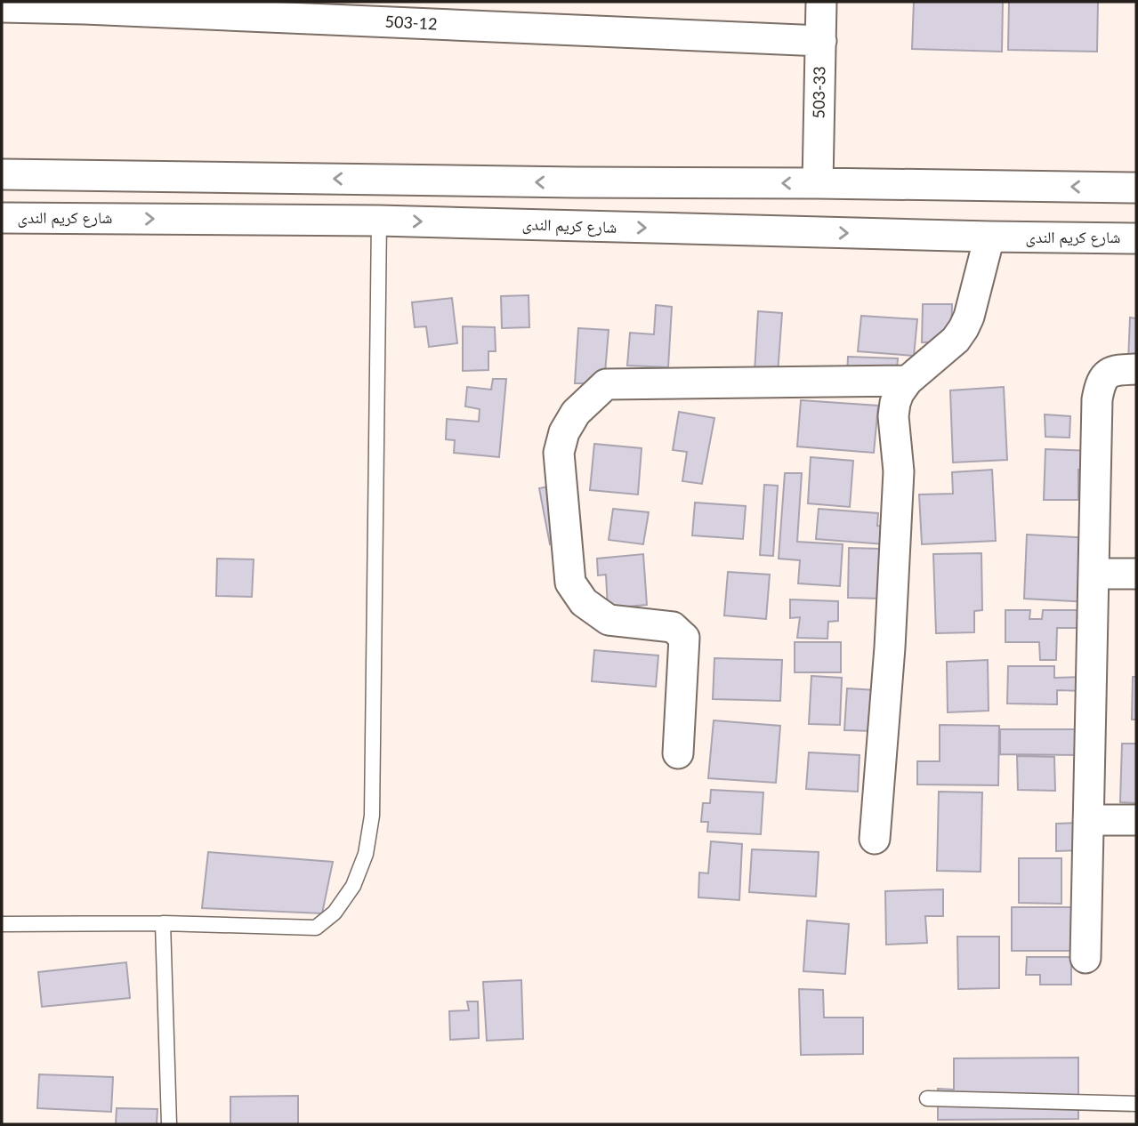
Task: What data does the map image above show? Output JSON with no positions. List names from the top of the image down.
{
  "streets": {
    "street": ["503-12", "503-33", "شارع كريم الندى"]
  },
  "crossings": [
    ["503-12", "503-33"]
  ]
}
